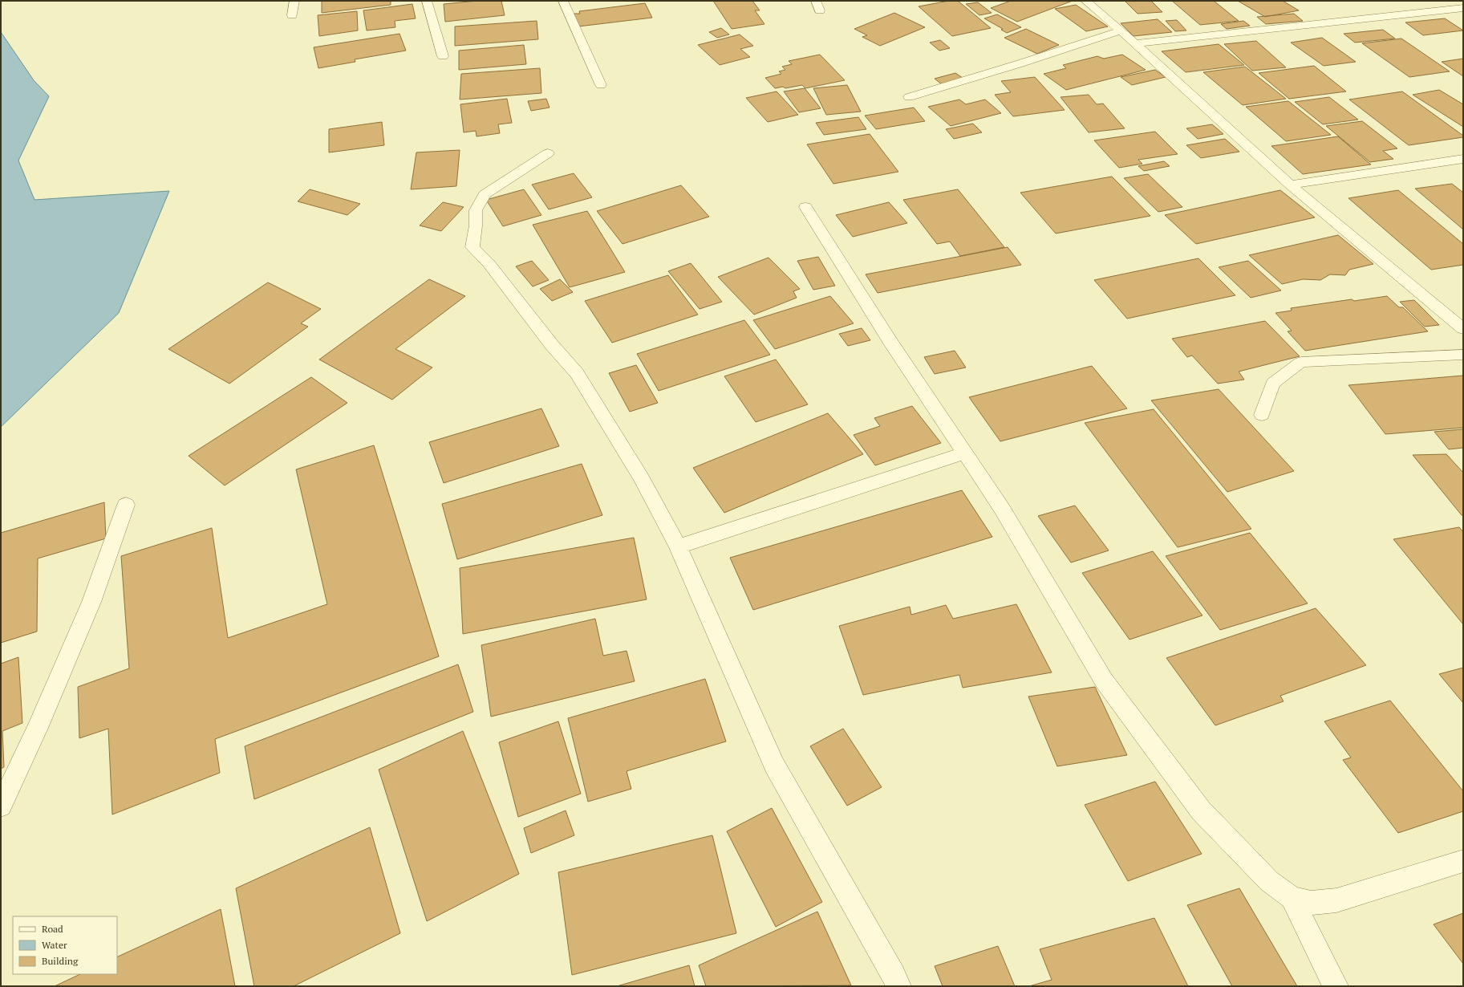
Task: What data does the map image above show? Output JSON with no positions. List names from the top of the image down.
{
  "legend": ["Road", "Water", "Building"]
}
